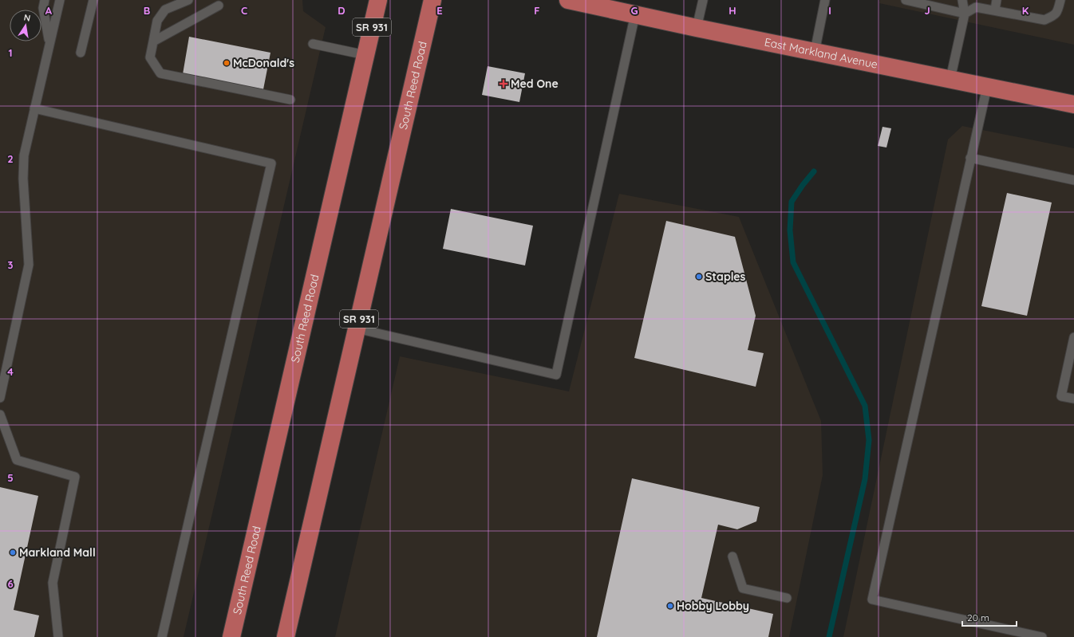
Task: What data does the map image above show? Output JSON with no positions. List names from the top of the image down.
{
  "streets": {
    "main road": ["SR 931", "East Markland Avenue", "South Reed Road"]
  },
  "places": {
    "other": [
      "McDonald's",
      "Staples",
      "Markland Mall",
      "Hobby Lobby"
    ],
    "health": ["Med One"]
  },
  "scale_bar": "20 m",
  "north": "top",
  "grid": {
    "columns": [
      "A",
      "B",
      "C",
      "D",
      "E",
      "F",
      "G",
      "H",
      "I",
      "J",
      "K"
    ],
    "rows": [
      "1",
      "2",
      "3",
      "4",
      "5",
      "6"
    ]
  }
}
